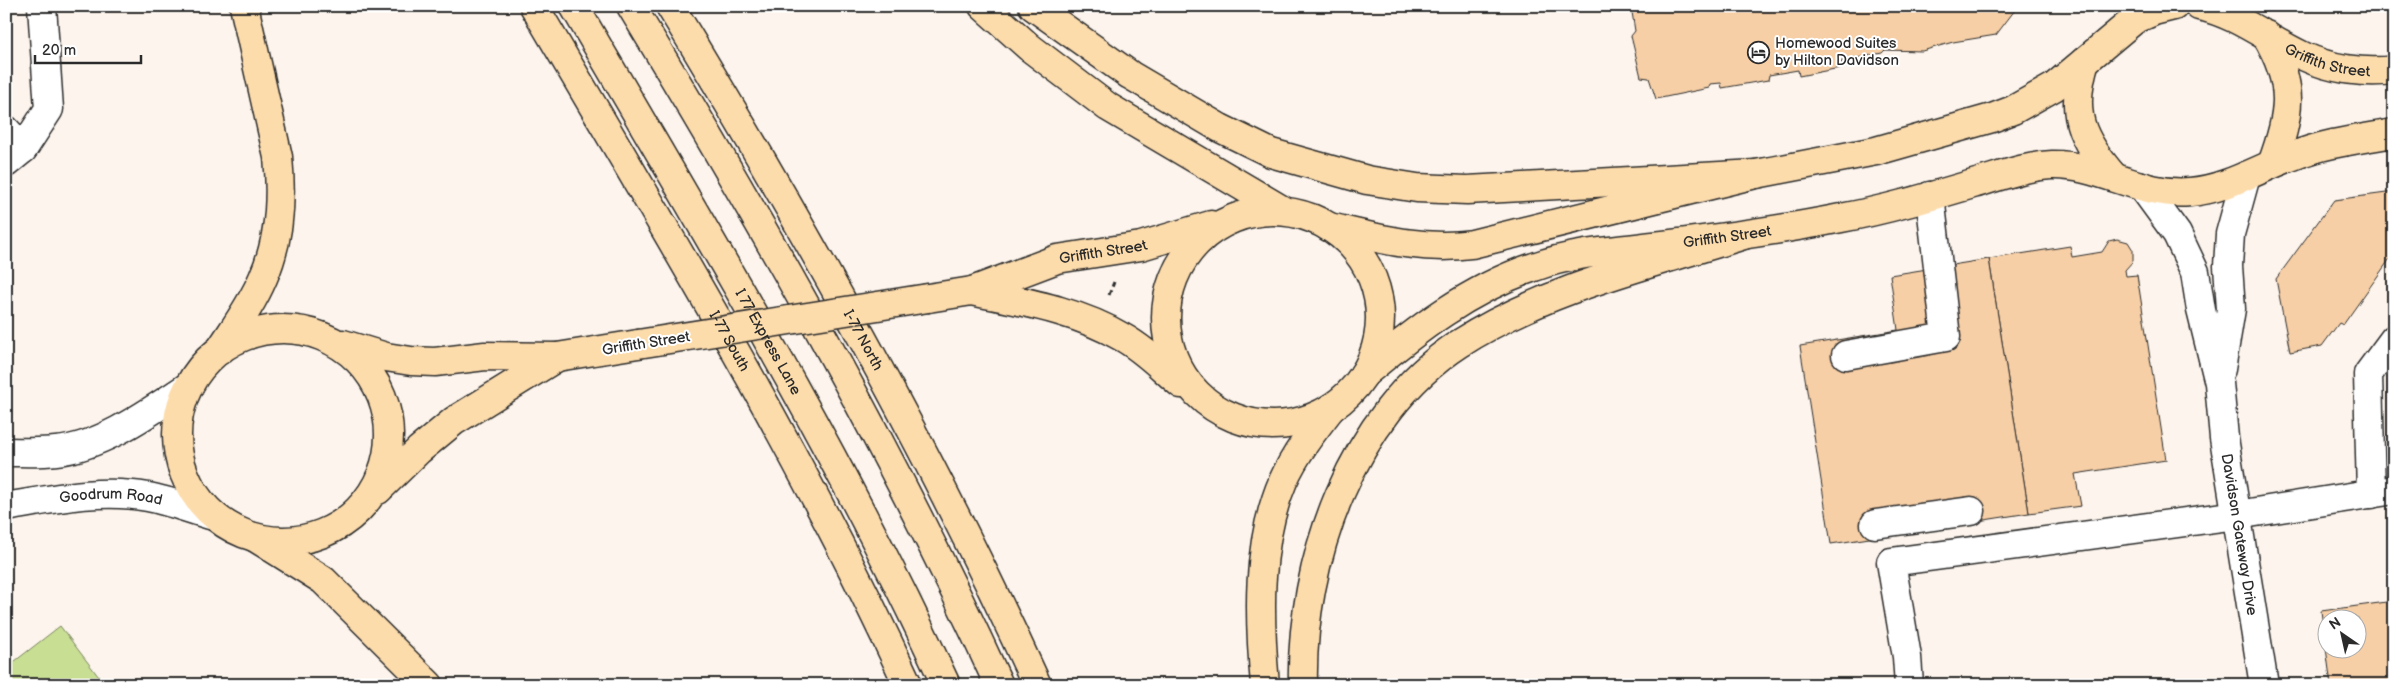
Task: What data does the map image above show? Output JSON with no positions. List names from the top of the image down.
{
  "streets": {
    "main road": [
      "Griffith Street",
      "I-77 North",
      "I-77 South",
      "I 77 Express Lane"
    ],
    "street": ["Goodrum Road", "Davidson Gateway Drive"]
  },
  "crossings": [
    ["Griffith Street", "Davidson Gateway Drive"]
  ],
  "places": {
    "hotel": ["Homewood Suites by Hilton Davidson"]
  },
  "scale_bar": "20 m",
  "north": "top left"
}
